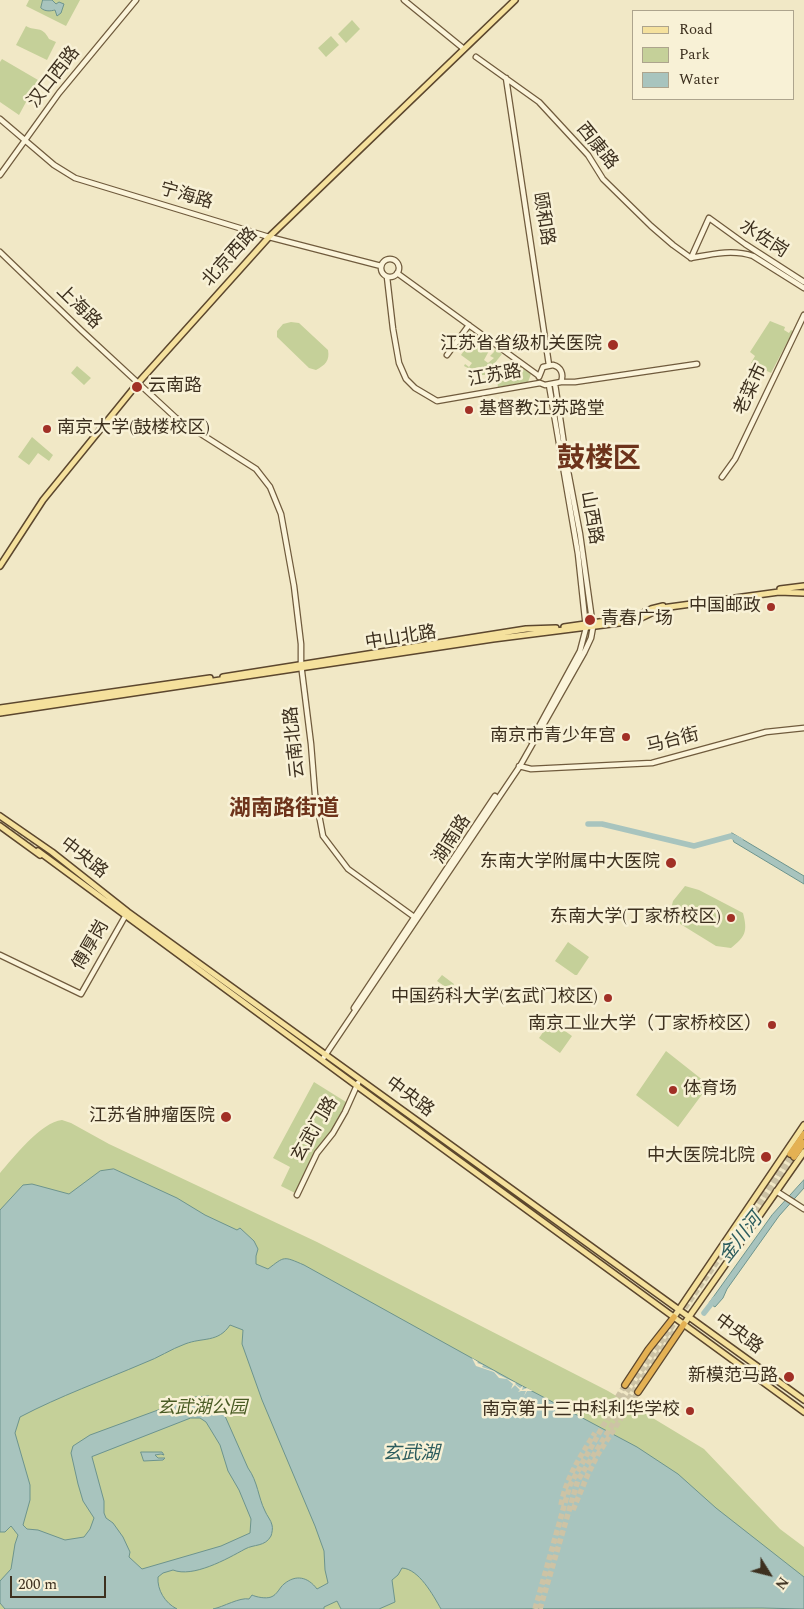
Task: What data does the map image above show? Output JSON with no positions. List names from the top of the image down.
{
  "streets": {
    "main road": ["北京西路", "中山北路", "中央路"],
    "street": [
      "汉口西路",
      "西康路",
      "宁海路",
      "颐和路",
      "水佐岗",
      "上海路",
      "江苏路",
      "老菜市",
      "山西路",
      "云南北路",
      "马台街",
      "湖南路",
      "傅厚岗",
      "玄武门路"
    ]
  },
  "crossings": [
    ["汉口西路", "宁海路"],
    ["西康路", "颐和路"],
    ["西康路", "水佐岗"],
    ["宁海路", "北京西路"],
    ["宁海路", "江苏路"],
    ["颐和路", "江苏路"],
    ["颐和路", "山西路"],
    ["北京西路", "上海路"],
    ["江苏路", "山西路"],
    ["山西路", "中山北路"],
    ["山西路", "湖南路"],
    ["中山北路", "云南北路"],
    ["中山北路", "湖南路"],
    ["云南北路", "湖南路"],
    ["马台街", "湖南路"],
    ["湖南路", "中央路"],
    ["中央路", "傅厚岗"],
    ["中央路", "玄武门路"]
  ],
  "districts": ["鼓楼区", "湖南路街道"],
  "water": ["金川河", "玄武湖"],
  "parks": ["玄武湖公园"],
  "places": [
    "江苏省省级机关医院",
    "云南路",
    "基督教江苏路堂",
    "南京大学(鼓楼校区)",
    "中国邮政",
    "青春广场",
    "南京市青少年宫",
    "东南大学附属中大医院",
    "东南大学(丁家桥校区)",
    "中国药科大学(玄武门校区)",
    "南京工业大学（丁家桥校区）",
    "体育场",
    "江苏省肿瘤医院",
    "中大医院北院",
    "新模范马路",
    "南京第十三中科利华学校"
  ],
  "legend": ["Road", "Park", "Water"],
  "scale_bar": "200 m",
  "north": "bottom right"
}
